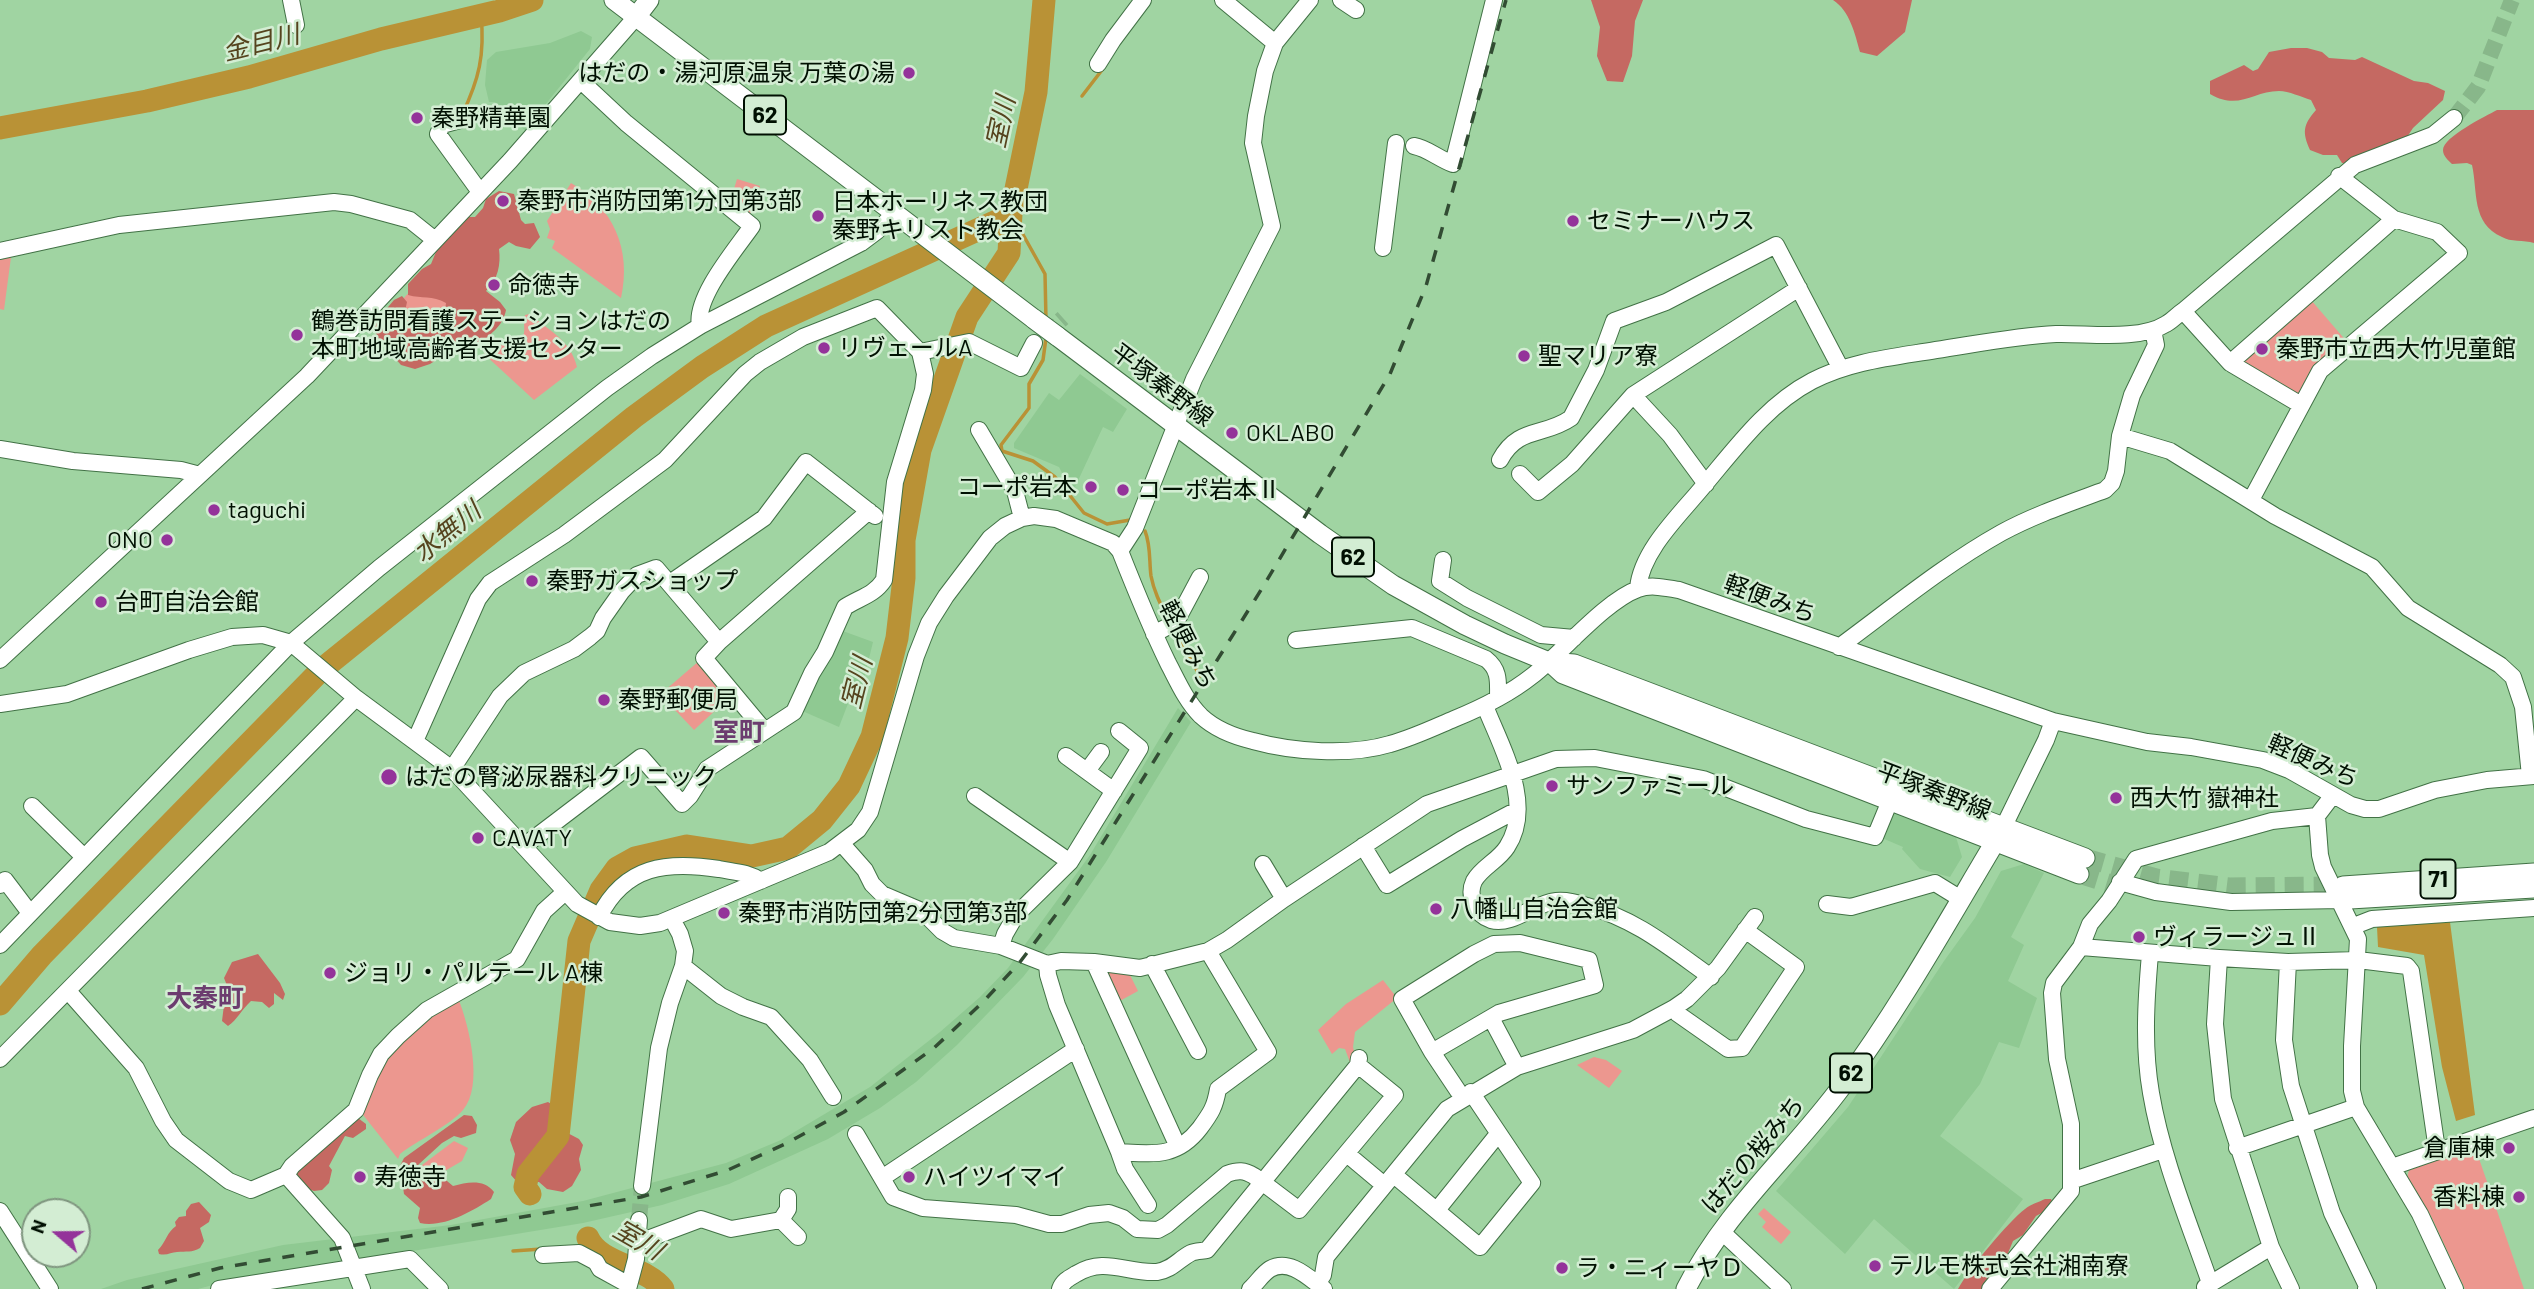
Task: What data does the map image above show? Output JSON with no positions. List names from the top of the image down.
{
  "streets": {
    "main road": [
      "62",
      "平塚秦野線",
      "71",
      "はだの桜みち"
    ],
    "street": ["軽便みち"]
  },
  "crossings": [
    ["62", "平塚秦野線"],
    ["平塚秦野線", "軽便みち"],
    ["平塚秦野線", "はだの桜みち"]
  ],
  "districts": ["室町", "大秦町"],
  "water": ["金目川", "室川", "水無川"],
  "places": [
    "はだの・湯河原温泉 万葉の湯",
    "秦野精華園",
    "秦野市消防団第1分団第3部",
    "日本ホーリネス教団 秦野キリスト教会",
    "セミナーハウス",
    "命徳寺",
    "鶴巻訪問看護ステーションはだの 本町地域高齢者支援センター",
    "リヴェールA",
    "秦野市立西大竹児童館",
    "聖マリア寮",
    "OKLABO",
    "コーポ岩本",
    "コーポ岩本Ⅱ",
    "taguchi",
    "ONO",
    "秦野ガスショップ",
    "台町自治会館",
    "秦野郵便局",
    "はだの腎泌尿器科クリニック",
    "サンファミール",
    "西大竹 嶽神社",
    "CAVATY",
    "八幡山自治会館",
    "秦野市消防団第2分団第3部",
    "ヴィラージュⅡ",
    "ジョリ・パルテール A棟",
    "倉庫棟",
    "寿徳寺",
    "ハイツイマイ",
    "香料棟",
    "テルモ株式会社湘南寮",
    "ラ・ニィーヤＤ"
  ],
  "north": "left"
}
